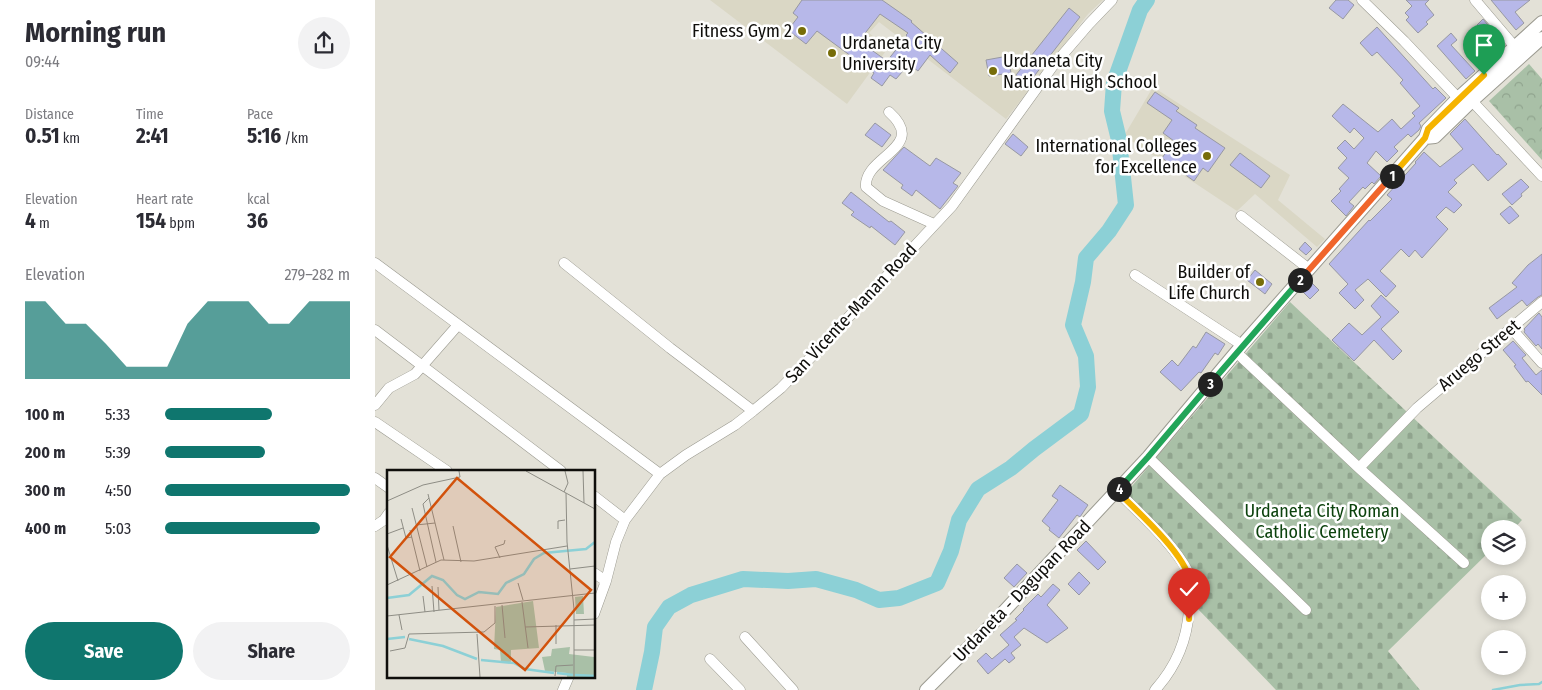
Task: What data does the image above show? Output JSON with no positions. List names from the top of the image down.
{
  "streets": {
    "main road": ["Urdaneta - Dagupan Road"],
    "street": ["San Vicente-Manan Road", "Aruego Street"]
  },
  "parks": ["Urdaneta City Roman Catholic Cemetery"],
  "places": [
    "Fitness Gym 2",
    "Urdaneta City University",
    "Urdaneta City National High School",
    "International Colleges for Excellence",
    "Builder of Life Church"
  ],
  "page": {
    "heading": ["Morning run", "09:44"],
    "stats": [
      ["Distance", "0.51 km"],
      ["Time", "2:41"],
      ["Pace", "5:16 /km"],
      ["Elevation", "4 m"],
      ["Heart rate", "154 bpm"],
      ["kcal", "36"]
    ],
    "pins": [
      "1",
      "2",
      "3",
      "4"
    ],
    "chart": ["Elevation", "279–282 m"],
    "list": [
      {
        "name": "100 m",
        "note": "5:33"
      },
      {
        "name": "200 m",
        "note": "5:39"
      },
      {
        "name": "300 m",
        "note": "4:50"
      },
      {
        "name": "400 m",
        "note": "5:03"
      }
    ],
    "map_buttons": ["+", "−"],
    "buttons": ["Save", "Share"]
  }
}
